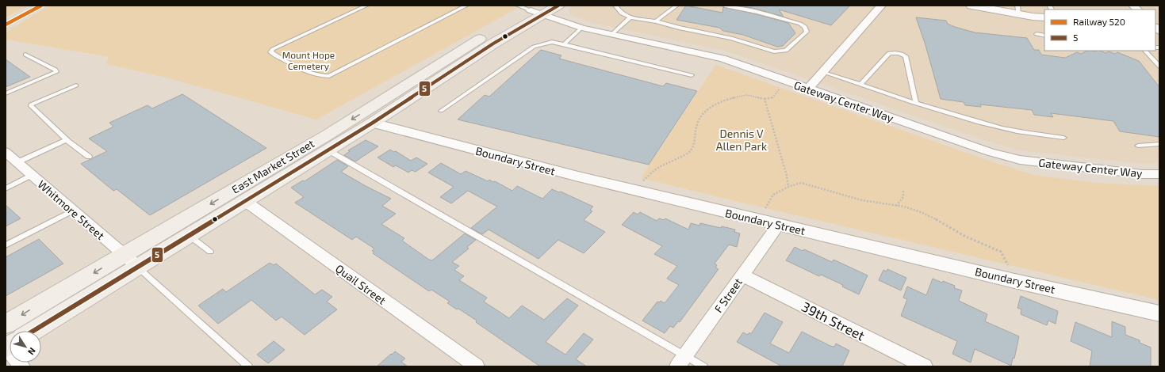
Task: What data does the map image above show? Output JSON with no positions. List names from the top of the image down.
{
  "streets": {
    "main road": ["East Market Street"],
    "street": [
      "Gateway Center Way",
      "Boundary Street",
      "Whitmore Street",
      "Quail Street",
      "F Street",
      "39th Street"
    ]
  },
  "crossings": [
    ["Gateway Center Way", "East Market Street"],
    ["Boundary Street", "East Market Street"],
    ["Boundary Street", "F Street"],
    ["East Market Street", "Whitmore Street"],
    ["East Market Street", "Quail Street"],
    ["F Street", "39th Street"]
  ],
  "parks": ["Mount Hope Cemetery", "Dennis V Allen Park"],
  "lines": ["rail line 520", "transit line 5"],
  "legend": ["Railway 520", "5"],
  "north": "bottom right"
}
